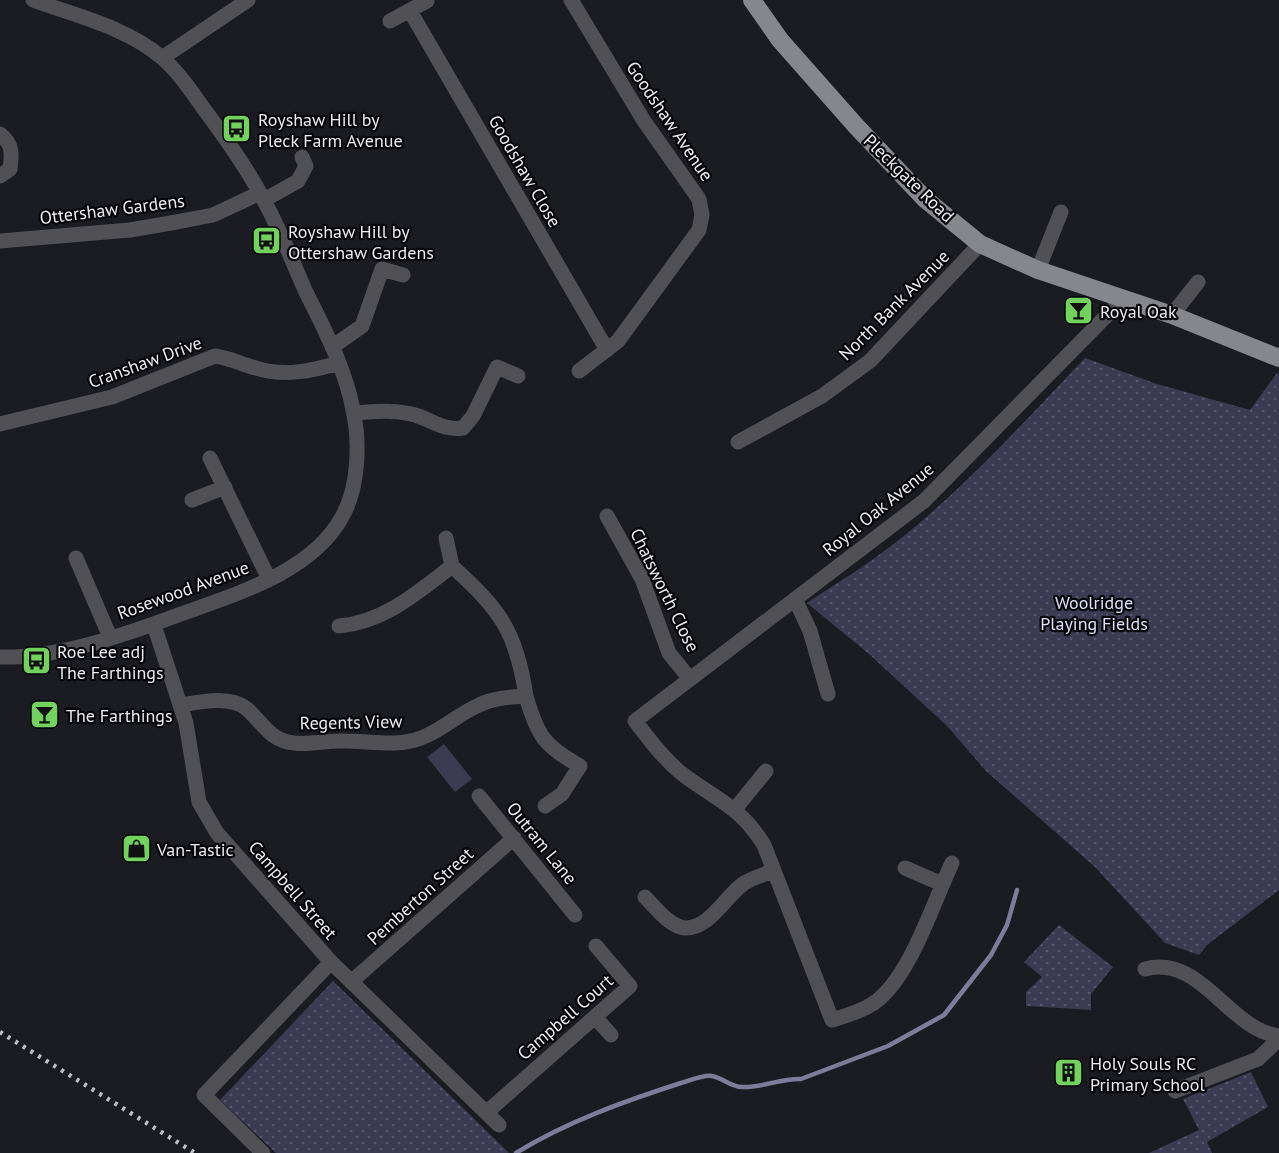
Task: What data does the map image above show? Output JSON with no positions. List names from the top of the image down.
{
  "streets": {
    "main road": ["Pleckgate Road"],
    "street": [
      "Goodshaw Avenue",
      "Goodshaw Close",
      "Ottershaw Gardens",
      "North Bank Avenue",
      "Cranshaw Drive",
      "Royal Oak Avenue",
      "Rosewood Avenue",
      "Chatsworth Close",
      "Regents View",
      "Outram Lane",
      "Campbell Street",
      "Pemberton Street",
      "Campbell Court"
    ]
  },
  "crossings": [
    ["Goodshaw Avenue", "Goodshaw Close"],
    ["Pleckgate Road", "North Bank Avenue"],
    ["Pleckgate Road", "Royal Oak Avenue"],
    ["Ottershaw Gardens", "Rosewood Avenue"],
    ["Cranshaw Drive", "Rosewood Avenue"],
    ["Royal Oak Avenue", "Chatsworth Close"],
    ["Rosewood Avenue", "Campbell Street"],
    ["Regents View", "Campbell Street"],
    ["Outram Lane", "Pemberton Street"],
    ["Campbell Street", "Pemberton Street"],
    ["Campbell Street", "Campbell Court"]
  ],
  "parks": ["Woolridge Playing Fields"],
  "places": {
    "bus stop": ["Royshaw Hill by Pleck Farm Avenue", "Royshaw Hill by Ottershaw Gardens", "Roe Lee adj The Farthings"],
    "bar": ["Royal Oak", "The Farthings"],
    "shop": ["Van-Tastic"],
    "building": ["Holy Souls RC Primary School"]
  }
}
